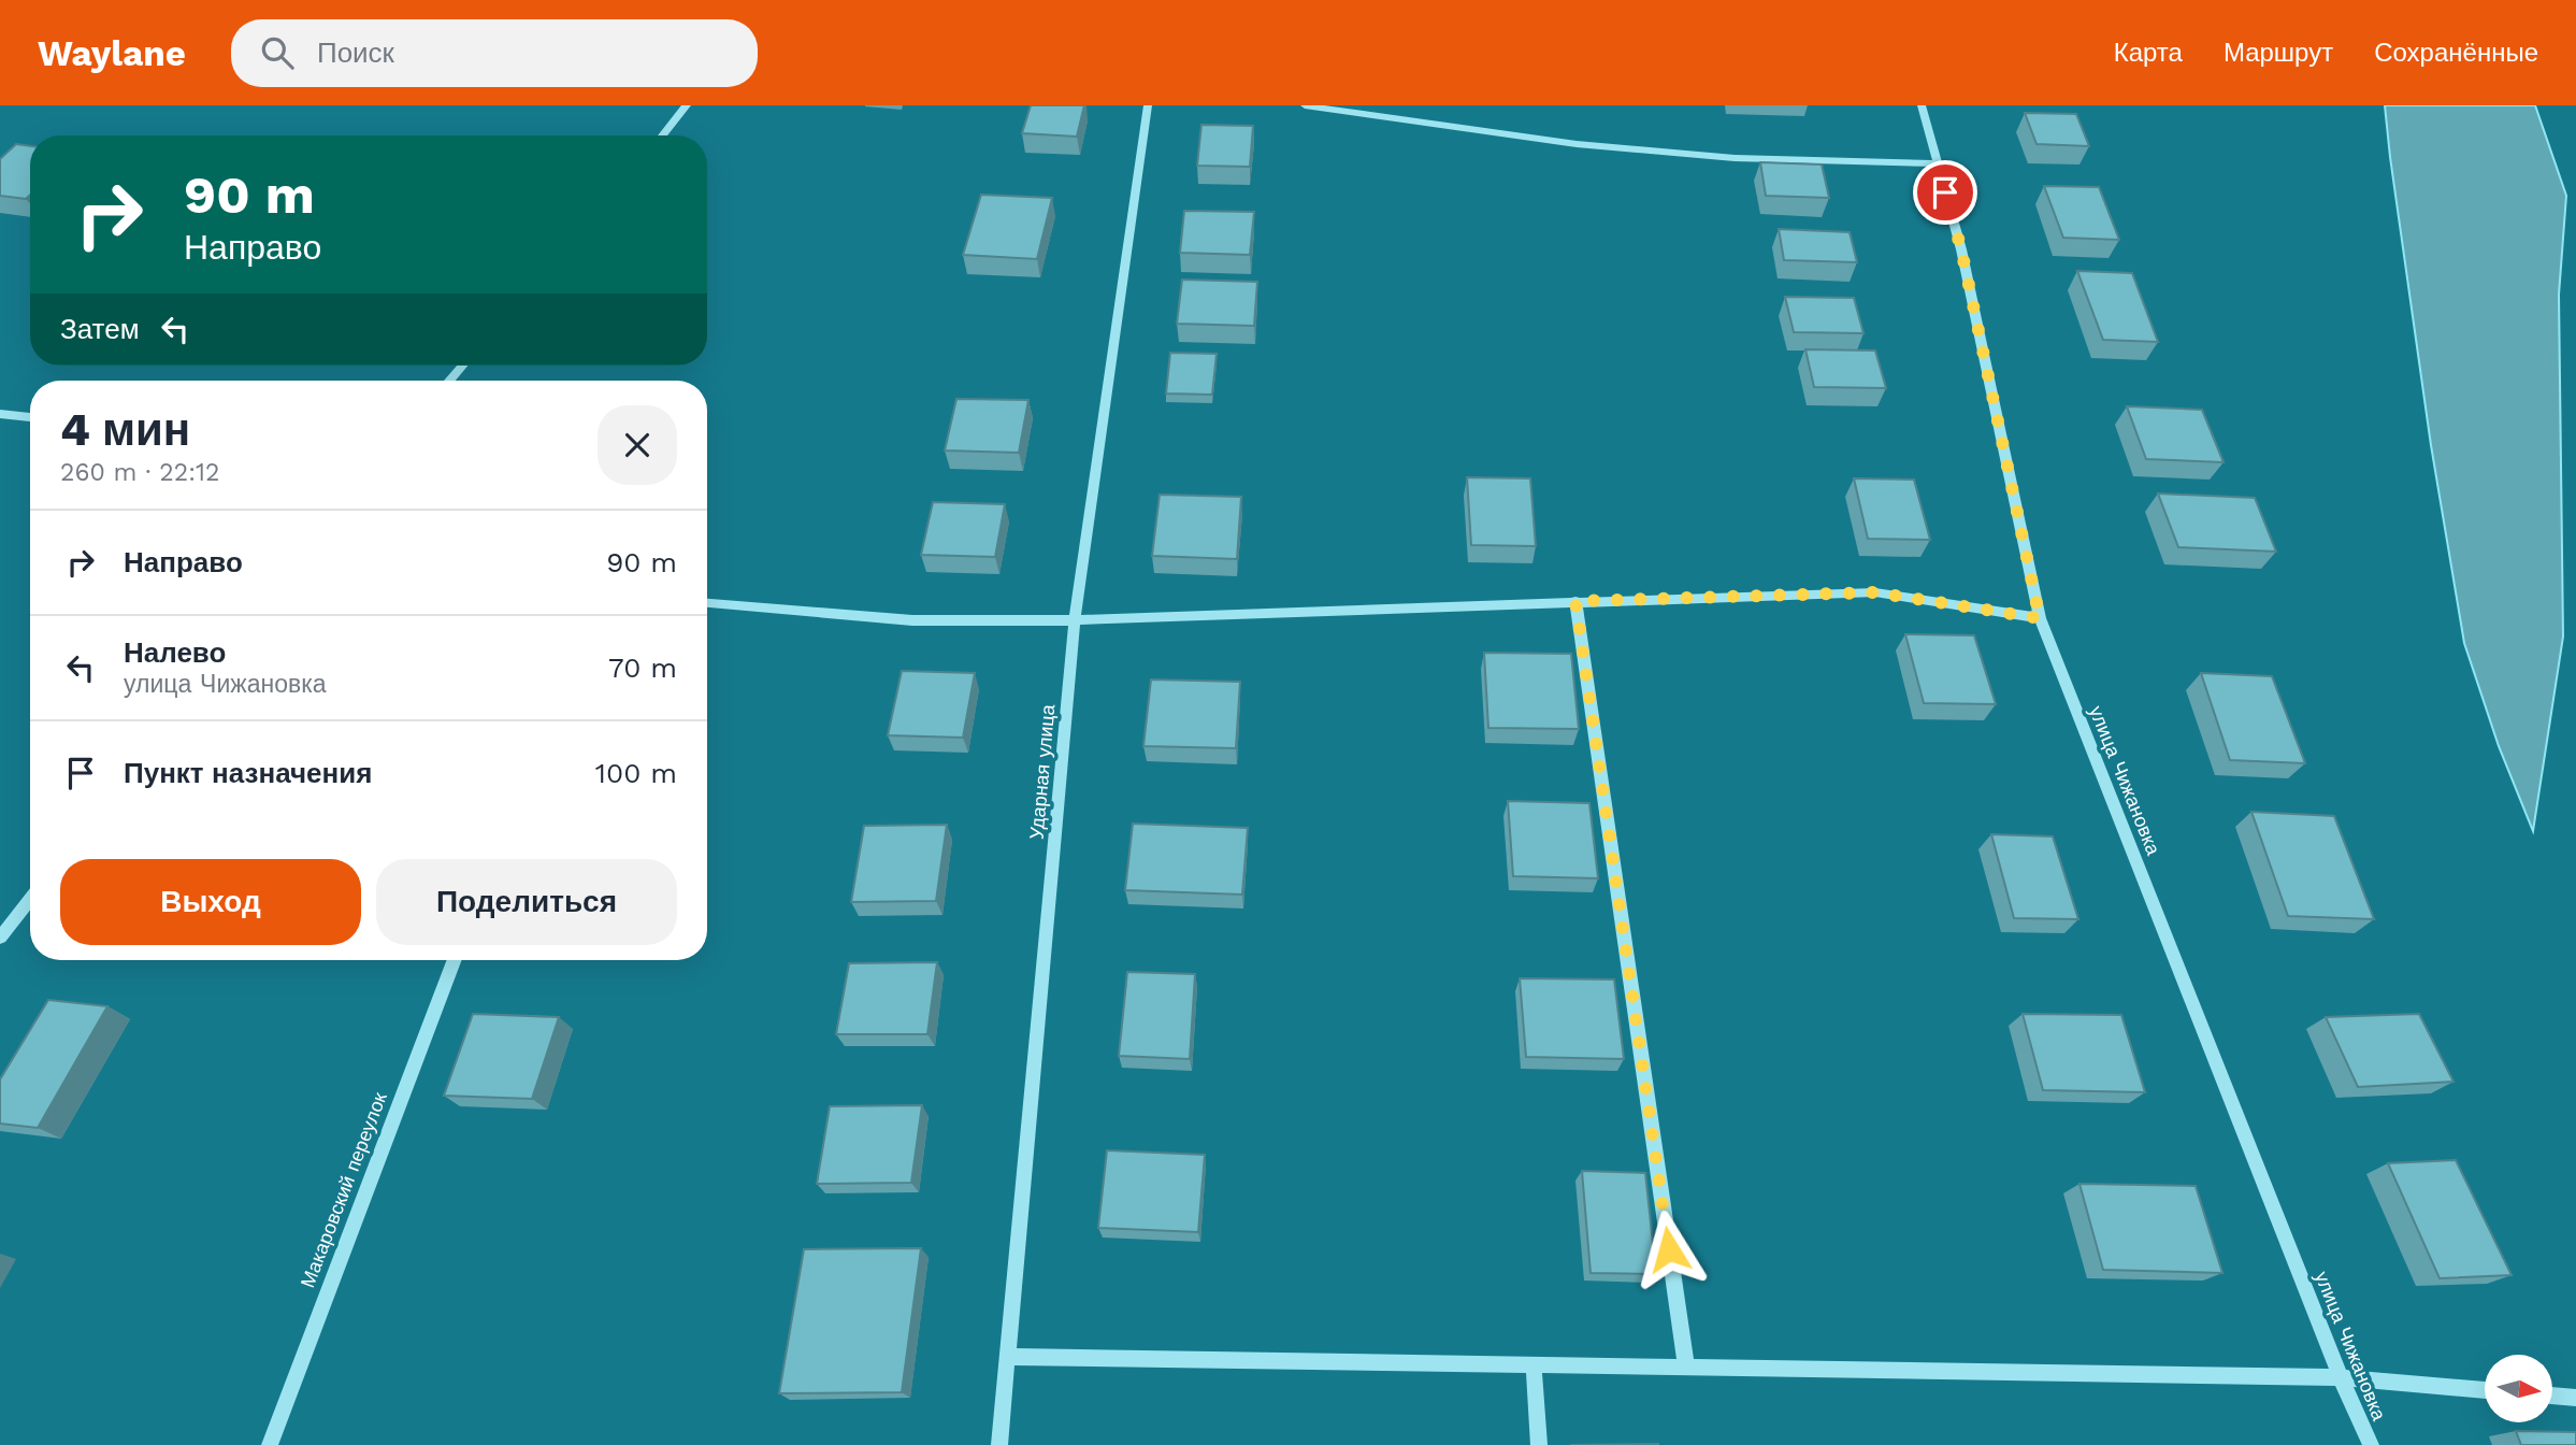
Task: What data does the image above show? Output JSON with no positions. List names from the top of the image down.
{
  "streets": {
    "street": ["Ударная улица", "улица Чижановка", "Макаровский переулок"]
  },
  "north": "right",
  "page": {
    "header": "Waylane",
    "search": "Поиск",
    "nav": ["Карта", "Маршрут", "Сохранённые"],
    "turn": ["90 m", "Направо"],
    "then": "Затем",
    "heading": ["4 мин", "260 m · 22:12"],
    "list": [
      {
        "name": "Направо",
        "value": "90 m"
      },
      {
        "name": "Налево",
        "note": "улица Чижановка",
        "value": "70 m"
      },
      {
        "name": "Пункт назначения",
        "value": "100 m"
      }
    ],
    "buttons": ["Выход", "Поделиться"]
  }
}
